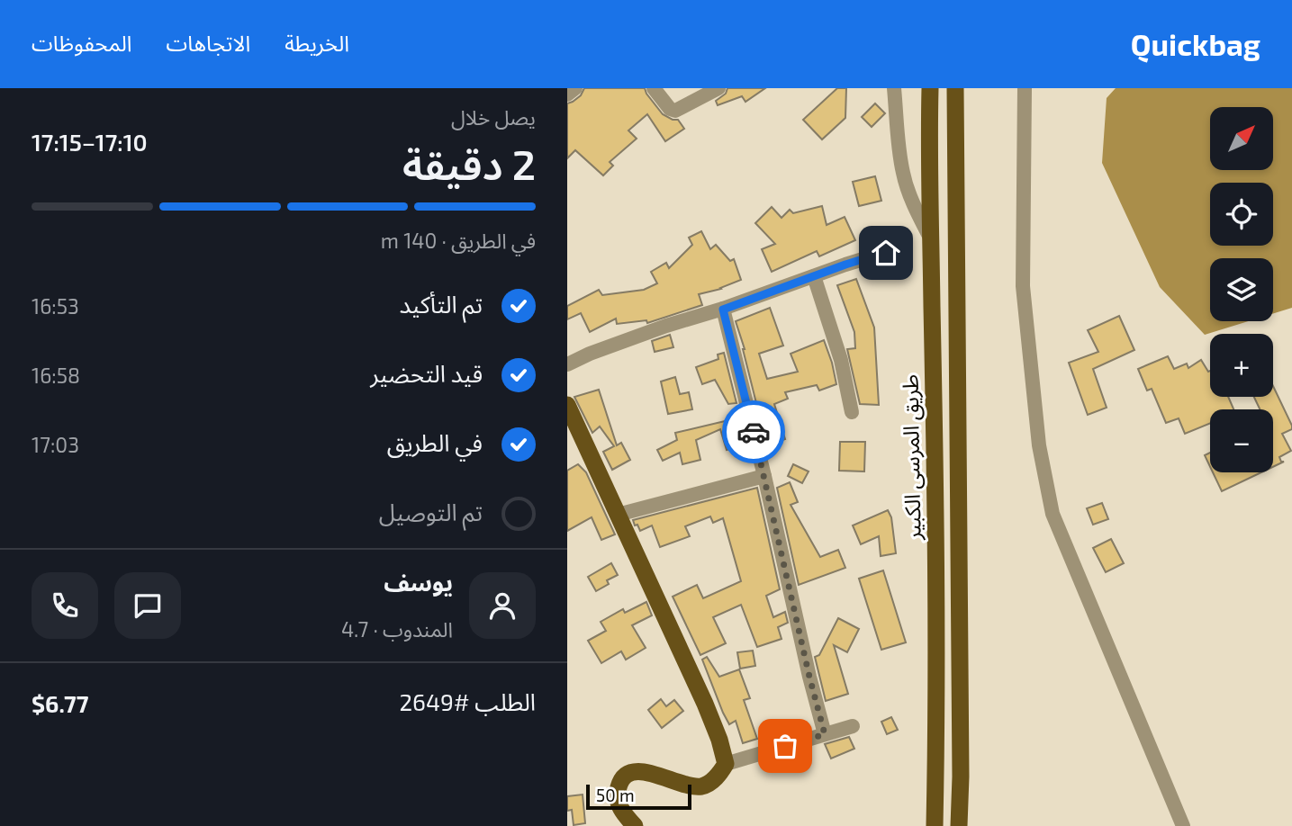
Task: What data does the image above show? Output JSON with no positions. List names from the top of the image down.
{
  "streets": {
    "main road": ["طريق المرسى الكبير"]
  },
  "scale_bar": "50 m",
  "north": "top right",
  "page": {
    "header": "Quickbag",
    "nav": ["الخريطة", "الاتجاهات", "المحفوظات"],
    "heading": ["2 دقيقة", "يصل خلال", "17:10–17:15"],
    "panel": [
      "يوسف",
      "المندوب · 4.7",
      "الطلب #2649",
      "$6.77"
    ],
    "map_buttons": ["+", "−"],
    "bar": "في الطريق · 140 m",
    "list": [
      ["تم التأكيد", "16:53"],
      ["قيد التحضير", "16:58"],
      ["في الطريق", "17:03"],
      "تم التوصيل"
    ],
    "scale": "50 m"
  }
}
